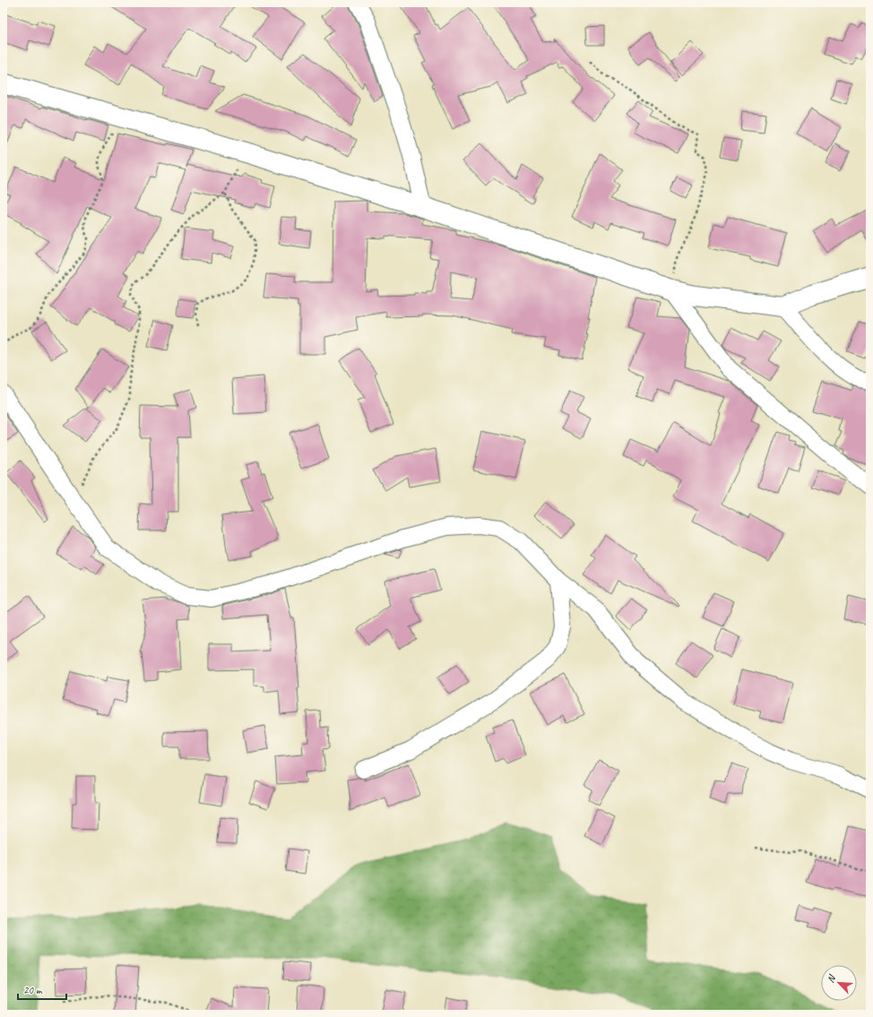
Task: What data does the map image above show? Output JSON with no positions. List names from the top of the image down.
{
  "scale_bar": "20 m",
  "north": "top left"
}
